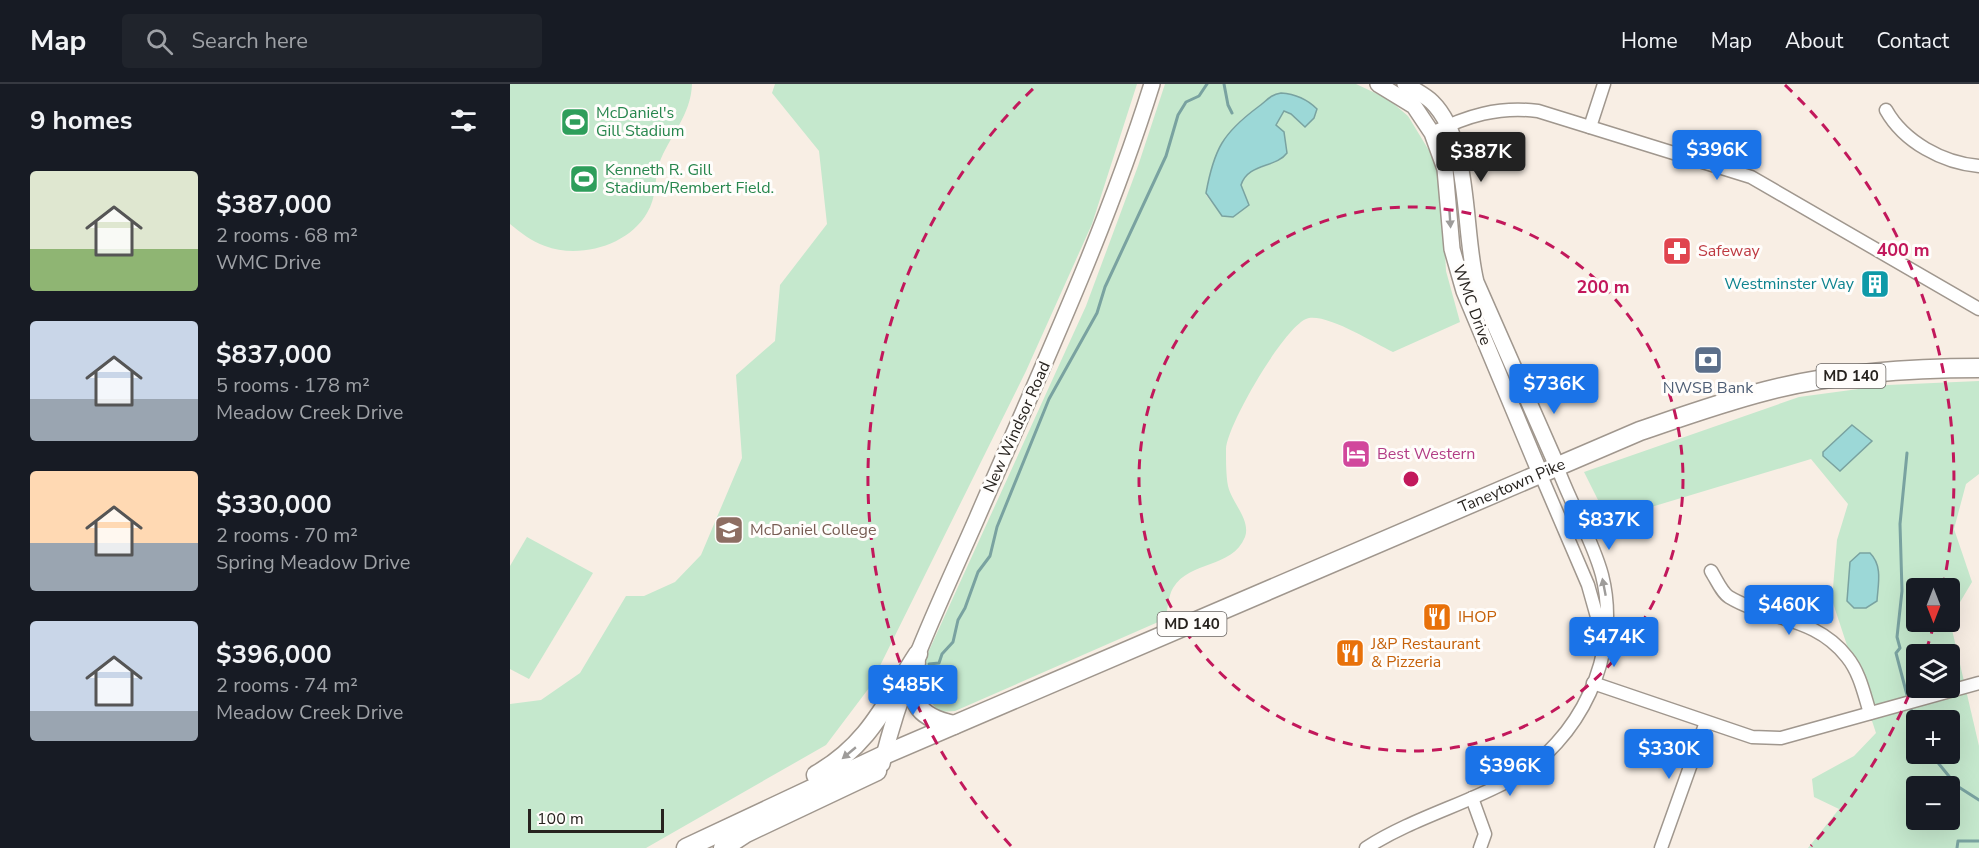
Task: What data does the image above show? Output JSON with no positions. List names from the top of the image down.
{
  "streets": {
    "highway": ["MD 140", "Taneytown Pike"],
    "main road": ["WMC Drive", "New Windsor Road"]
  },
  "crossings": [
    ["WMC Drive", "Taneytown Pike"],
    ["MD 140", "New Windsor Road"],
    ["MD 140", "Taneytown Pike"],
    ["New Windsor Road", "Taneytown Pike"]
  ],
  "places": {
    "sports": ["McDaniel's Gill Stadium", "Kenneth R. Gill Stadium/Rembert Field."],
    "pharmacy": ["Safeway"],
    "building": ["Westminster Way"],
    "bank": ["NWSB Bank"],
    "hotel": ["Best Western"],
    "school or university": ["McDaniel College"],
    "restaurant": ["IHOP", "J&P Restaurant & Pizzeria"]
  },
  "scale_bar": "100 m",
  "north": "bottom",
  "page": {
    "header": "Map",
    "search": "Search here",
    "nav": [
      "Home",
      "Map",
      "About",
      "Contact"
    ],
    "heading": "9 homes",
    "price": [
      "$396K",
      "$387K",
      "$736K",
      "$837K",
      "$460K",
      "$474K",
      "$485K",
      "$330K",
      "$396K"
    ],
    "list": [
      {
        "name": "$387,000",
        "note": "2 rooms · 68 m² · WMC Drive"
      },
      {
        "name": "$837,000",
        "note": "5 rooms · 178 m² · Meadow Creek Drive"
      },
      {
        "name": "$330,000",
        "note": "2 rooms · 70 m² · Spring Meadow Drive"
      },
      {
        "name": "$396,000",
        "note": "2 rooms · 74 m² · Meadow Creek Drive"
      }
    ],
    "map_buttons": ["+", "−"],
    "scale": "100 m"
  },
  "rings": ["400 m", "200 m"]
}
